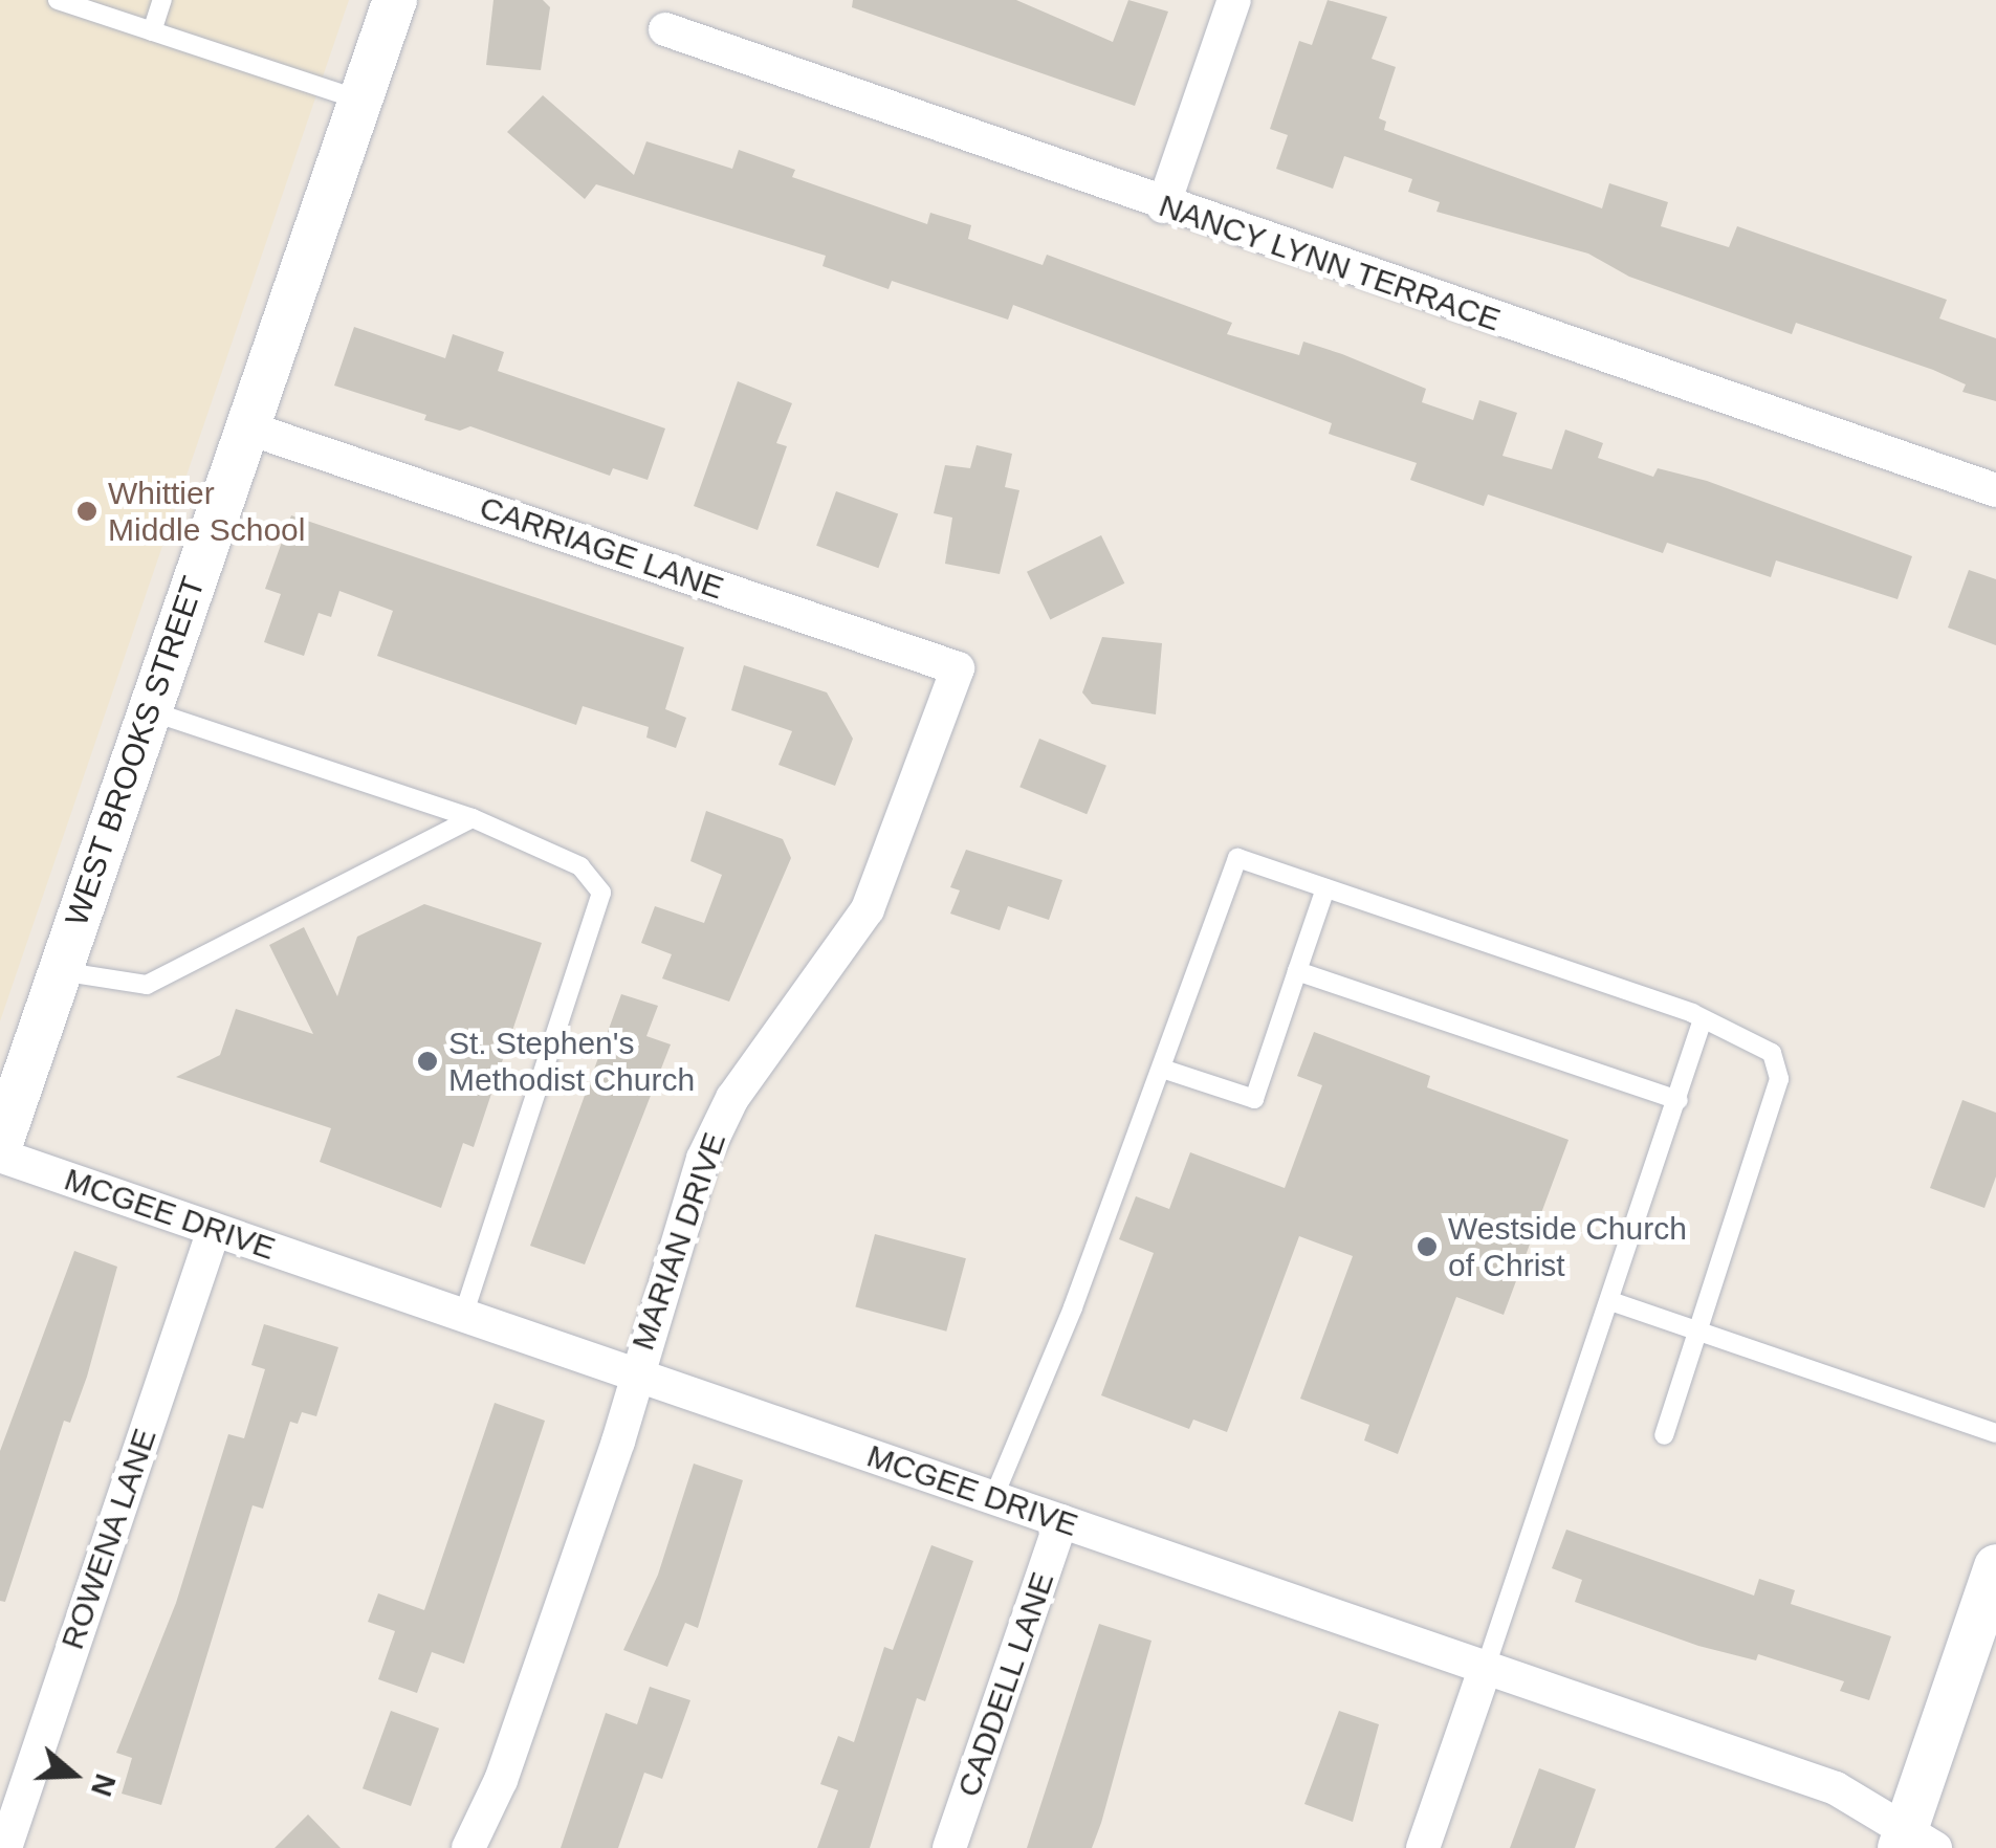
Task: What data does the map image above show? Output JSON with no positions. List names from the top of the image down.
{
  "streets": {
    "street": [
      "NANCY LYNN TERRACE",
      "CARRIAGE LANE",
      "WEST BROOKS STREET",
      "MCGEE DRIVE",
      "MARIAN DRIVE",
      "ROWENA LANE",
      "CADDELL LANE"
    ]
  },
  "crossings": [
    ["CARRIAGE LANE", "WEST BROOKS STREET"],
    ["CARRIAGE LANE", "MARIAN DRIVE"],
    ["MCGEE DRIVE", "MARIAN DRIVE"],
    ["MCGEE DRIVE", "ROWENA LANE"],
    ["MCGEE DRIVE", "CADDELL LANE"]
  ],
  "places": ["Whittier Middle School", "St. Stephen's Methodist Church", "Westside Church of Christ"],
  "north": "right"
}
